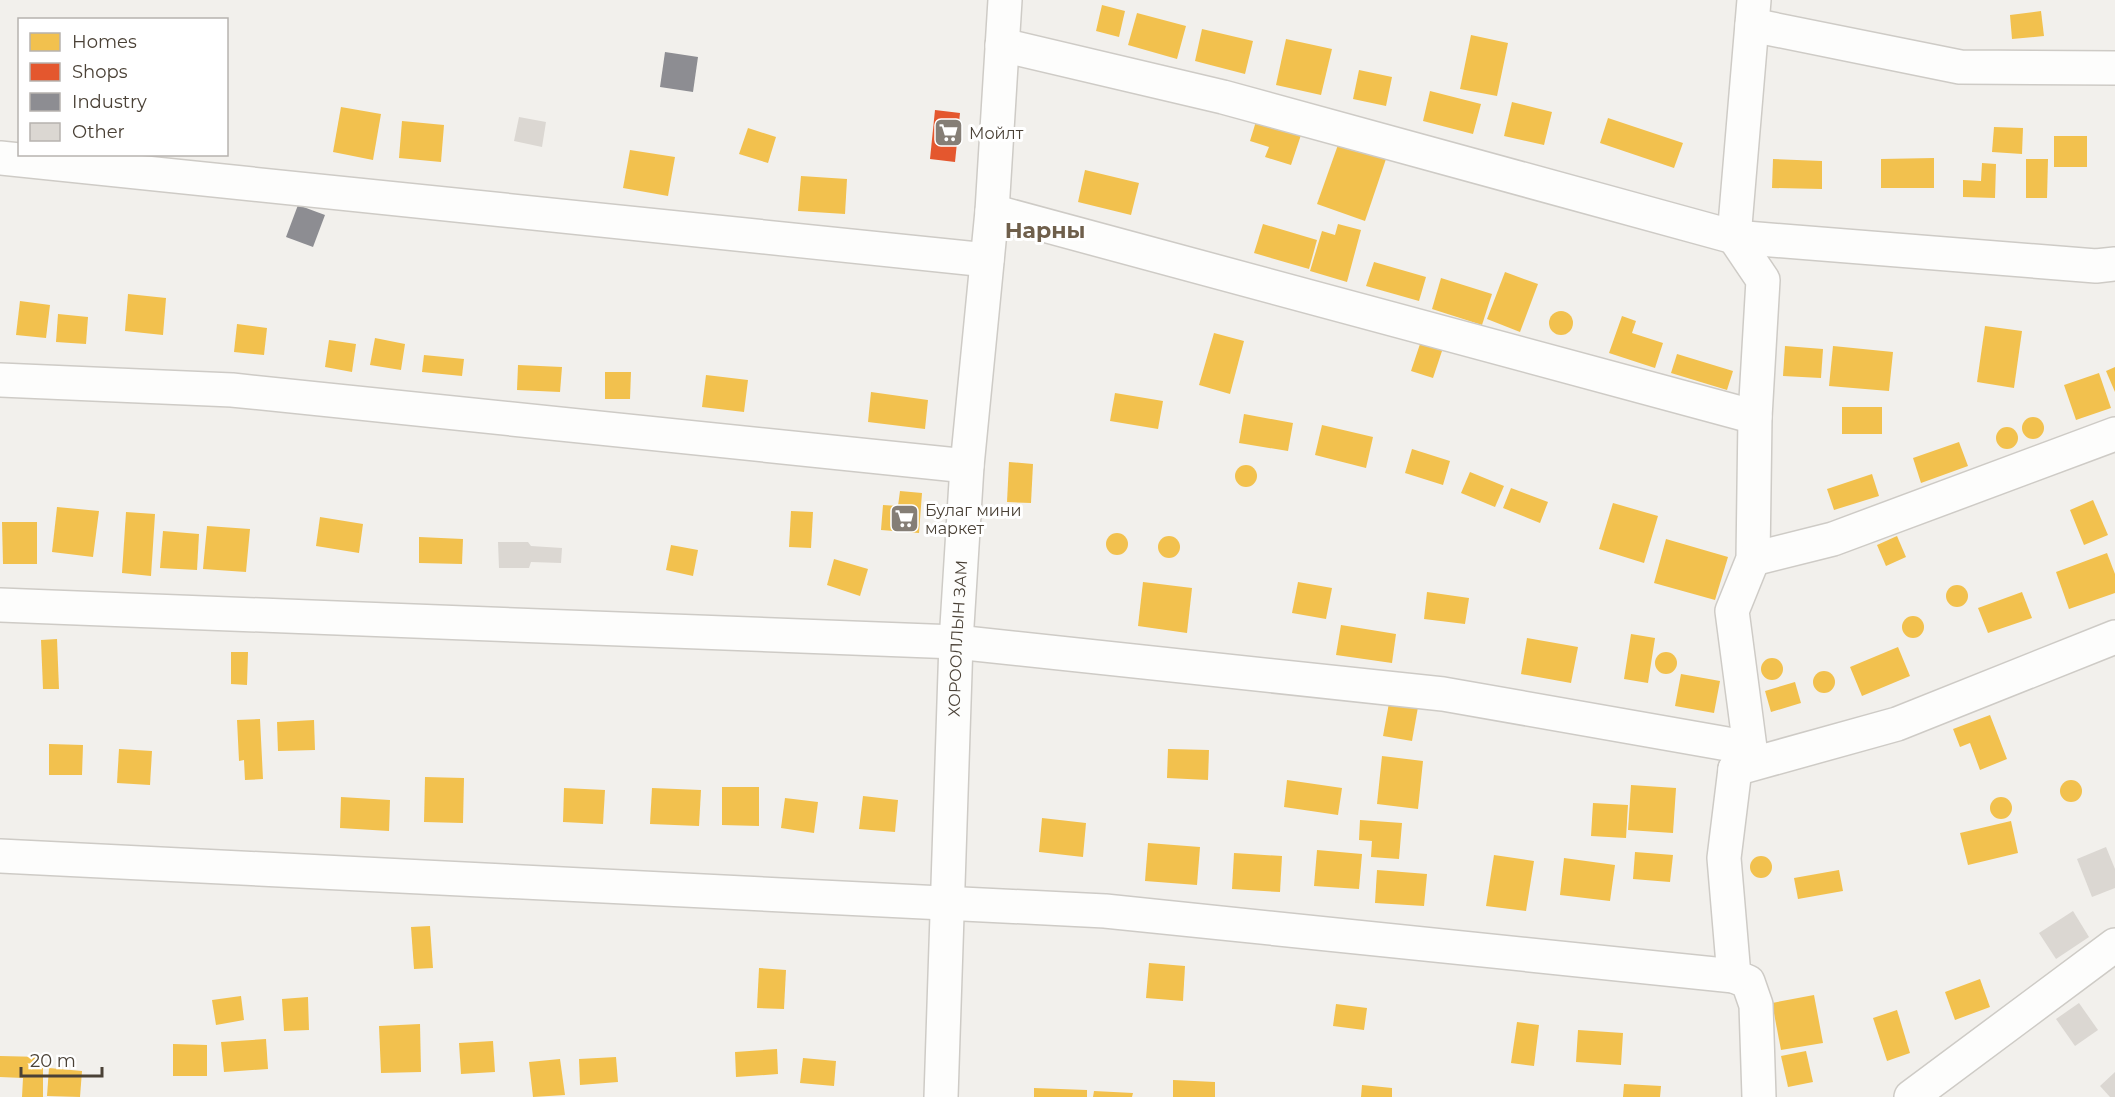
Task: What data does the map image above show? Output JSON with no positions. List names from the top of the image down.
{
  "streets": {
    "street": ["ХОРООЛЛЫН ЗАМ"]
  },
  "districts": ["Нарны"],
  "places": {
    "supermarket": ["Мойлт", "Булаг мини маркет"]
  },
  "legend": [
    "Homes",
    "Shops",
    "Industry",
    "Other"
  ],
  "scale_bar": "20 m"
}
